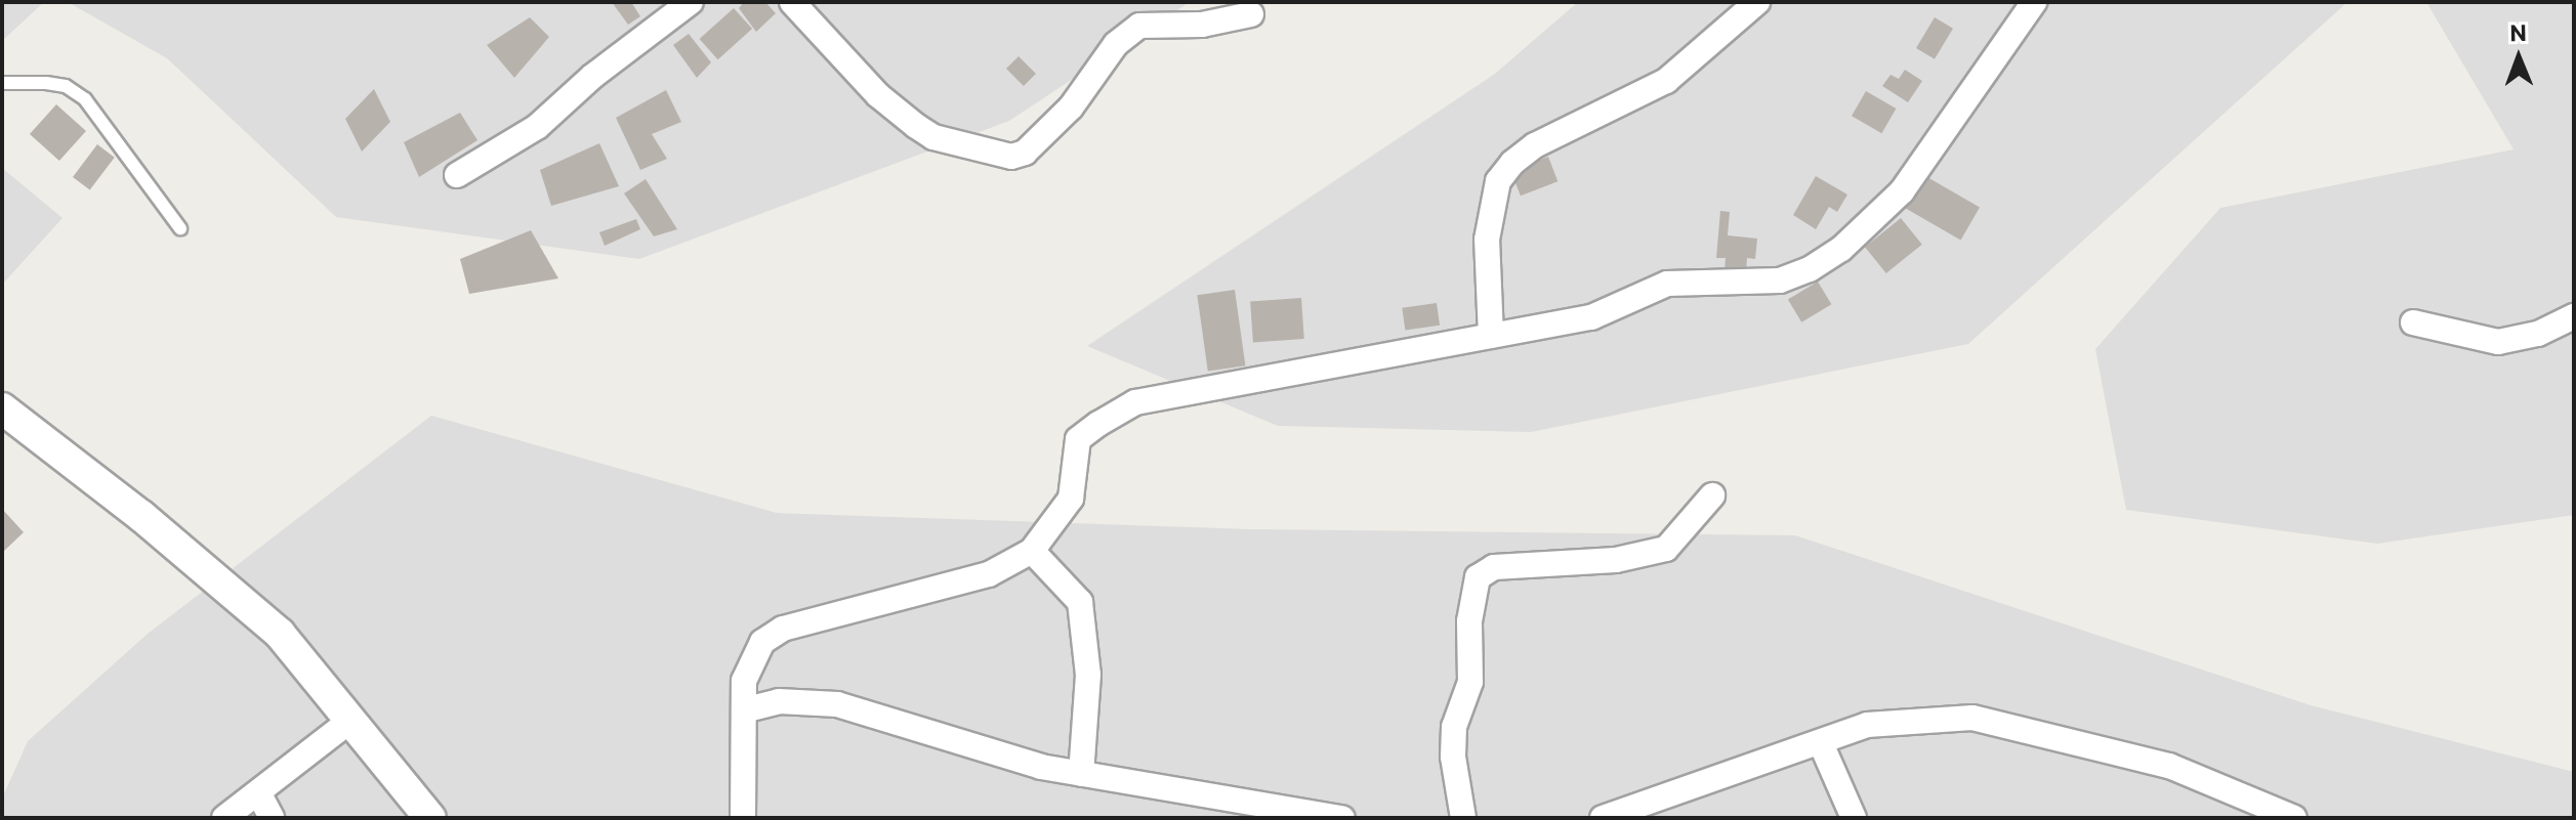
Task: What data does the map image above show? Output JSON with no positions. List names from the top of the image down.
{
  "north": "top"
}
